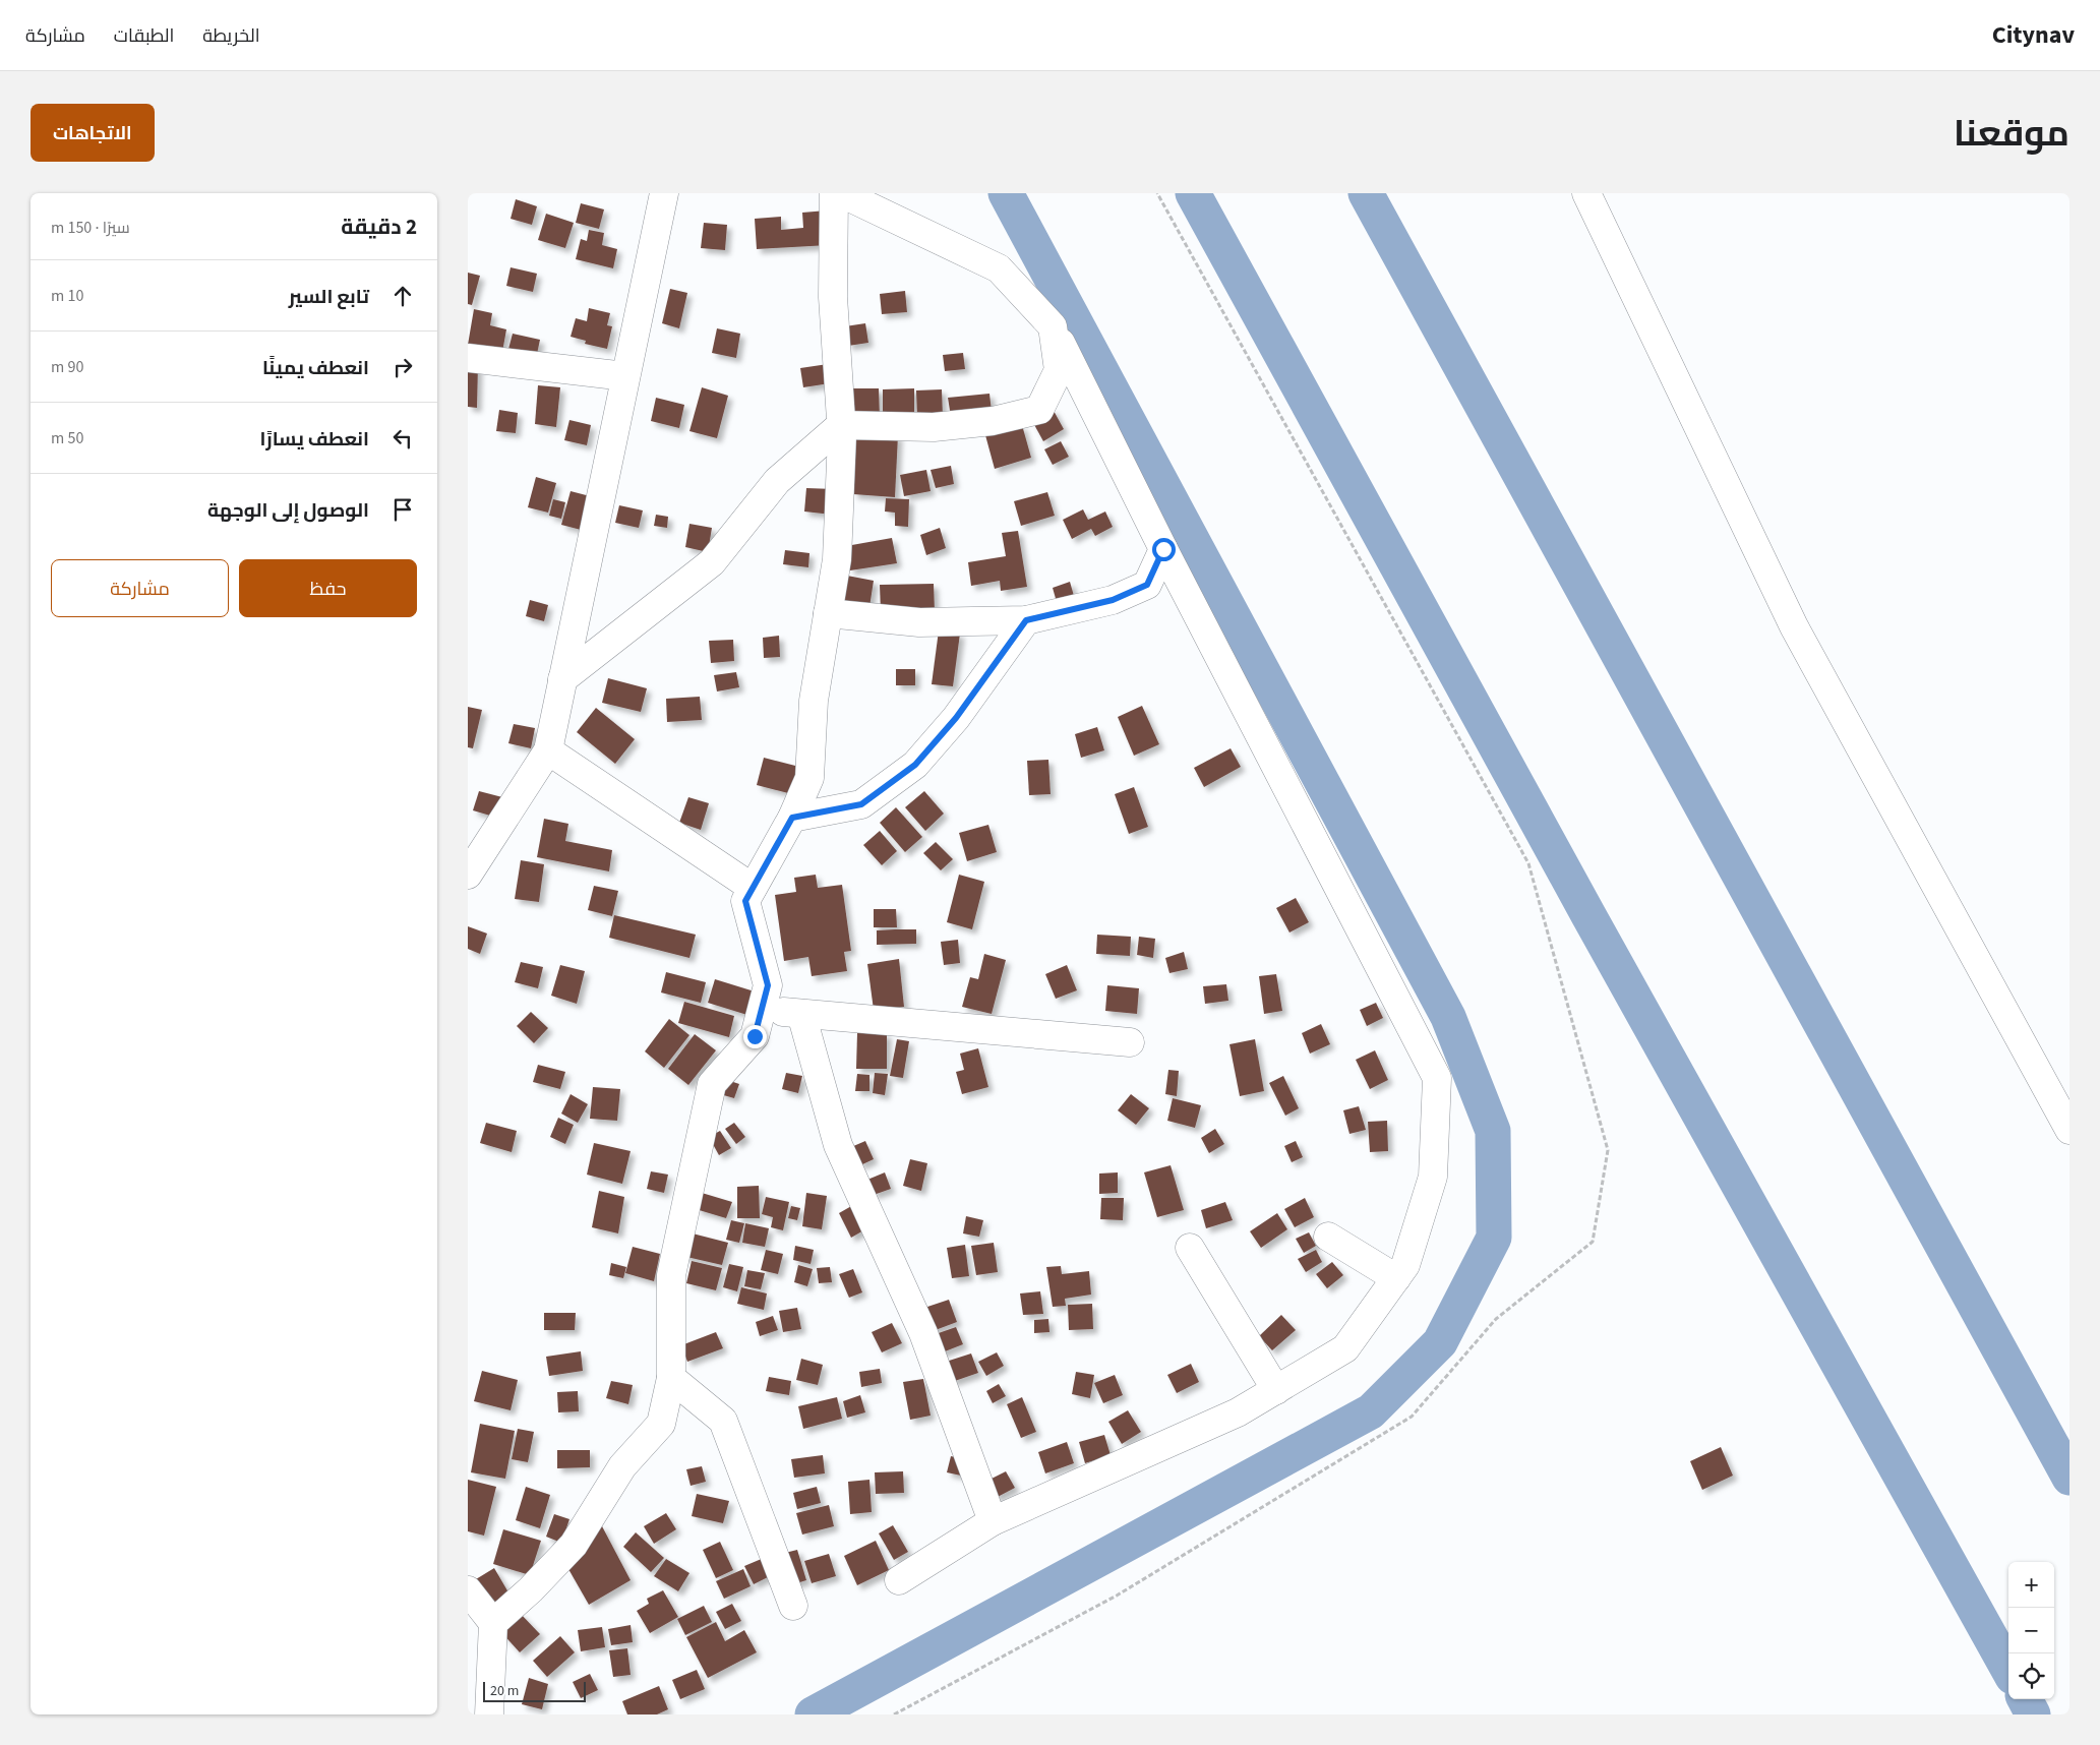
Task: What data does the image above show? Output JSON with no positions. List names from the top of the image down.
{
  "scale_bar": "20 m",
  "page": {
    "header": "Citynav",
    "nav": ["الخريطة", "الطبقات", "مشاركة"],
    "title": "موقعنا",
    "buttons": [
      "الاتجاهات",
      ["حفظ", "مشاركة"]
    ],
    "heading": ["2 دقيقة", "سيرًا · 150 m"],
    "list": [
      ["تابع السير", "10 m"],
      ["انعطف يمينًا", "90 m"],
      ["انعطف يسارًا", "50 m"],
      "الوصول إلى الوجهة"
    ],
    "map_buttons": ["+", "−"],
    "scale": "20 m"
  }
}
